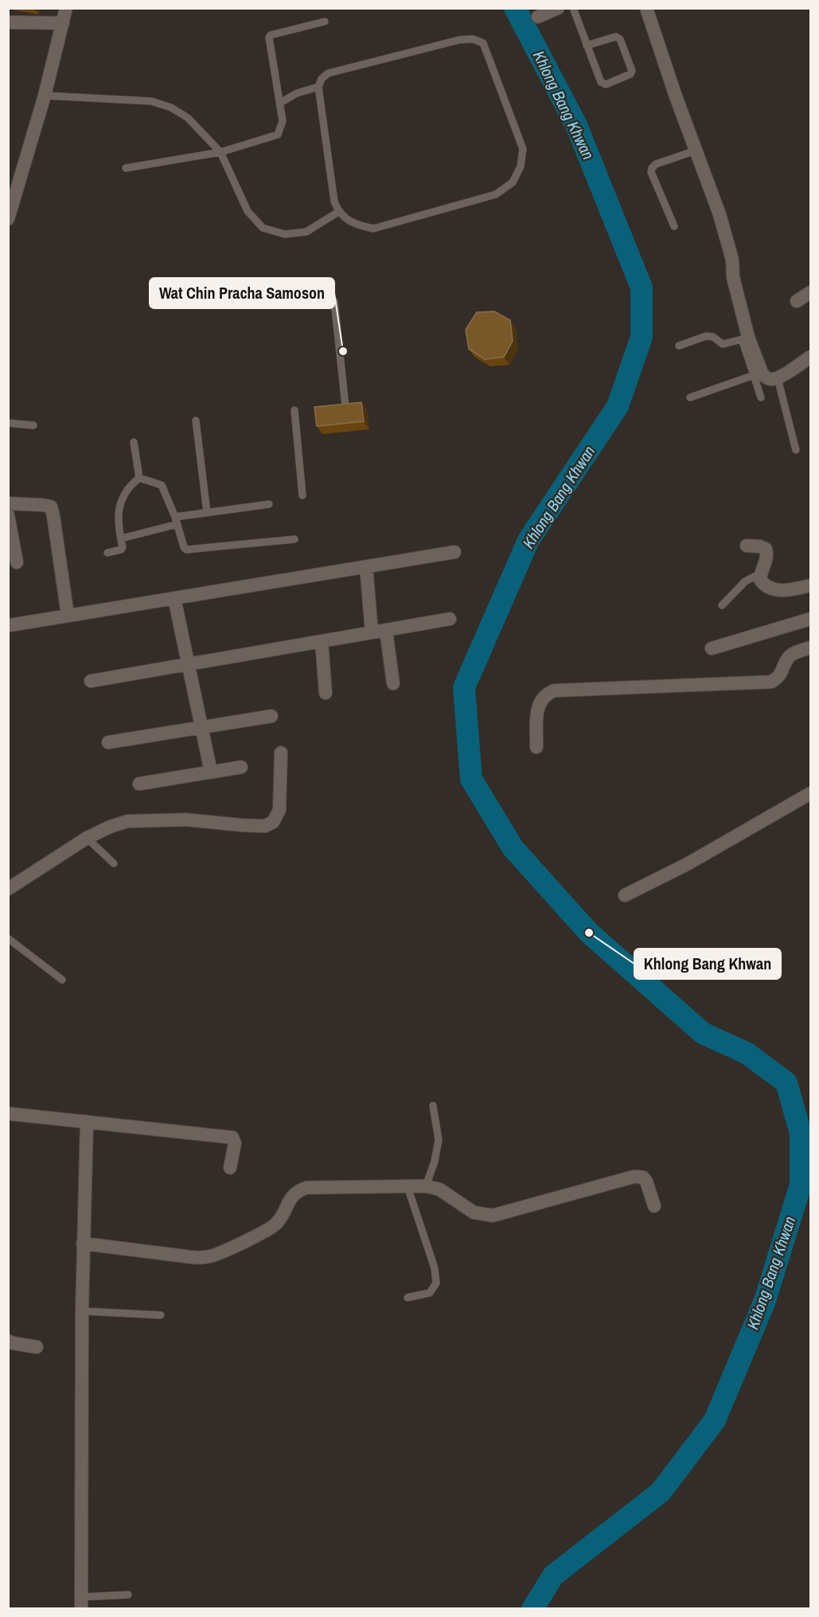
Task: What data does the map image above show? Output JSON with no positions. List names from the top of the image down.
{
  "water": ["Khlong Bang Khwan"],
  "places": ["Wat Chin Pracha Samoson", "Khlong Bang Khwan"]
}
